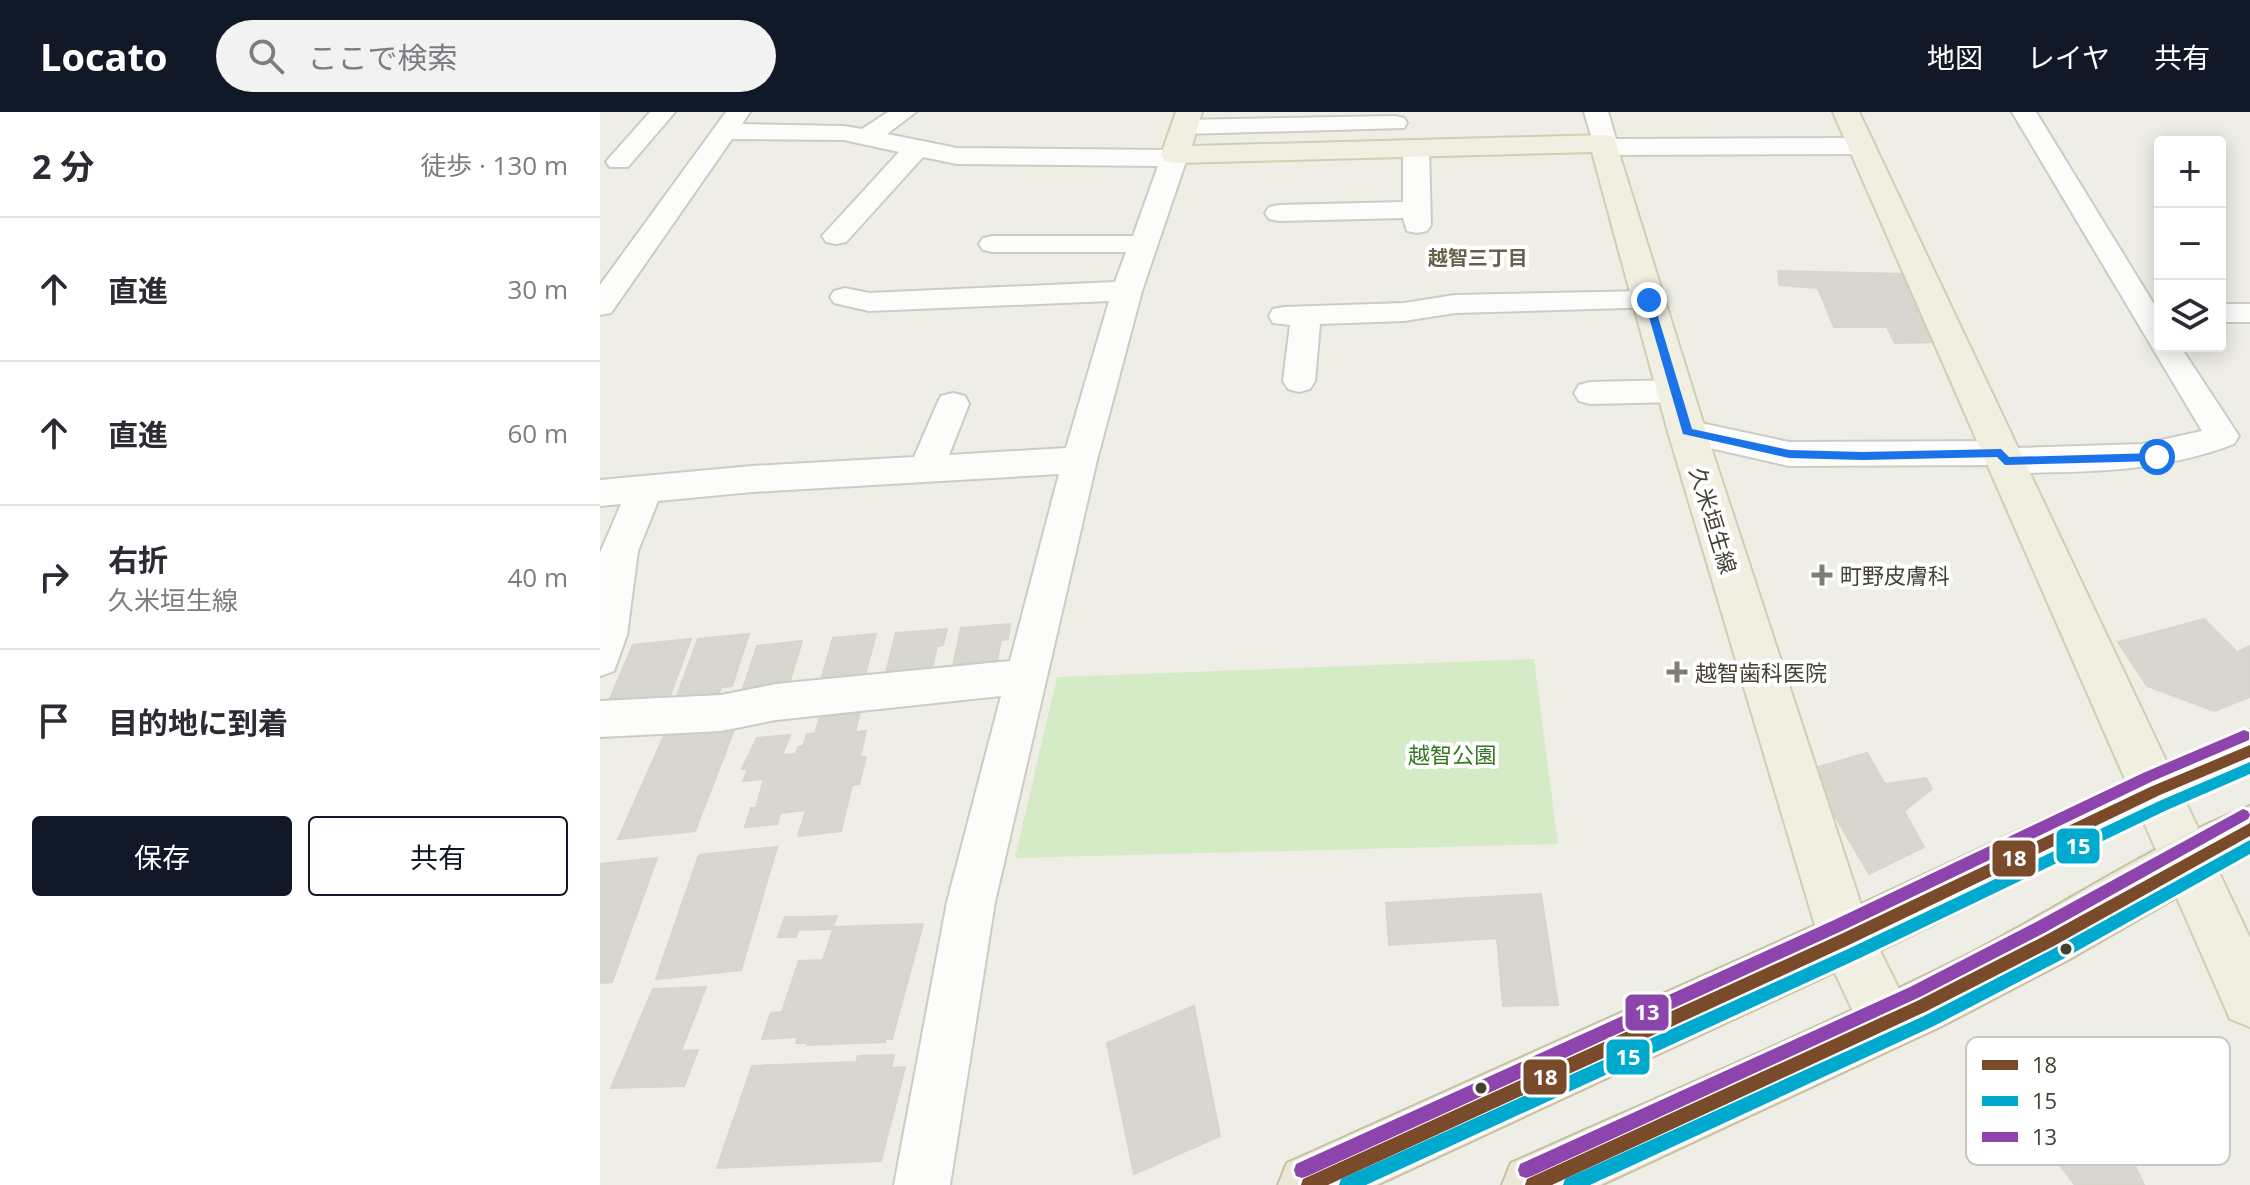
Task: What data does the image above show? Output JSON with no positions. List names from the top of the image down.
{
  "streets": {
    "main road": ["久米垣生線"]
  },
  "districts": ["越智三丁目"],
  "parks": ["越智公園"],
  "places": {
    "health": ["町野皮膚科", "越智歯科医院"]
  },
  "lines": ["transit line 13", "transit line 18", "transit line 15"],
  "legend": ["18", "15", "13"],
  "page": {
    "header": "Locato",
    "search": "ここで検索",
    "nav": ["地図", "レイヤ", "共有"],
    "heading": ["2 分", "徒歩 · 130 m"],
    "map_buttons": ["+", "−"],
    "list": [
      ["直進", "30 m"],
      ["直進", "60 m"],
      ["右折", "久米垣生線", "40 m"],
      "目的地に到着"
    ],
    "buttons": ["保存", "共有"]
  }
}
